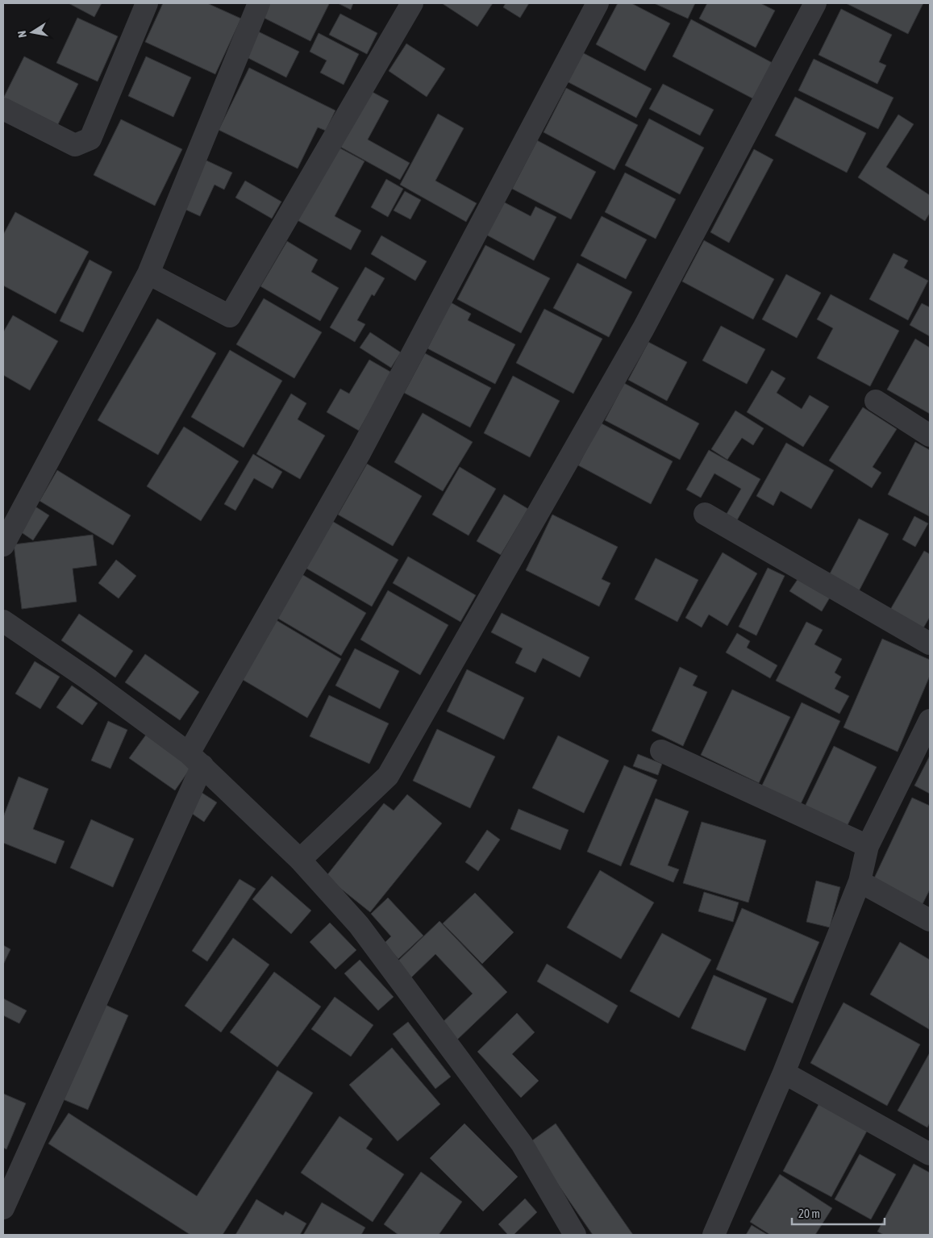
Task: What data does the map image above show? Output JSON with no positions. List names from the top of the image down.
{
  "scale_bar": "20 m",
  "north": "left"
}
